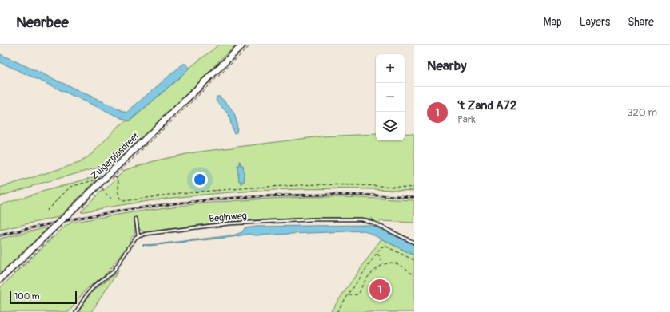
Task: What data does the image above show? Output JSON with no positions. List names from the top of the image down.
{
  "streets": {
    "main road": ["Zuigerplasdreef"],
    "lane": ["Beginweg"]
  },
  "scale_bar": "100 m",
  "page": {
    "header": "Nearbee",
    "nav": ["Map", "Layers", "Share"],
    "heading": "Nearby",
    "map_buttons": ["+", "−"],
    "list": [
      {
        "mark": "1",
        "name": "'t Zand A72",
        "note": "Park",
        "value": "320 m"
      }
    ],
    "pins": "1",
    "scale": "100 m"
  }
}
